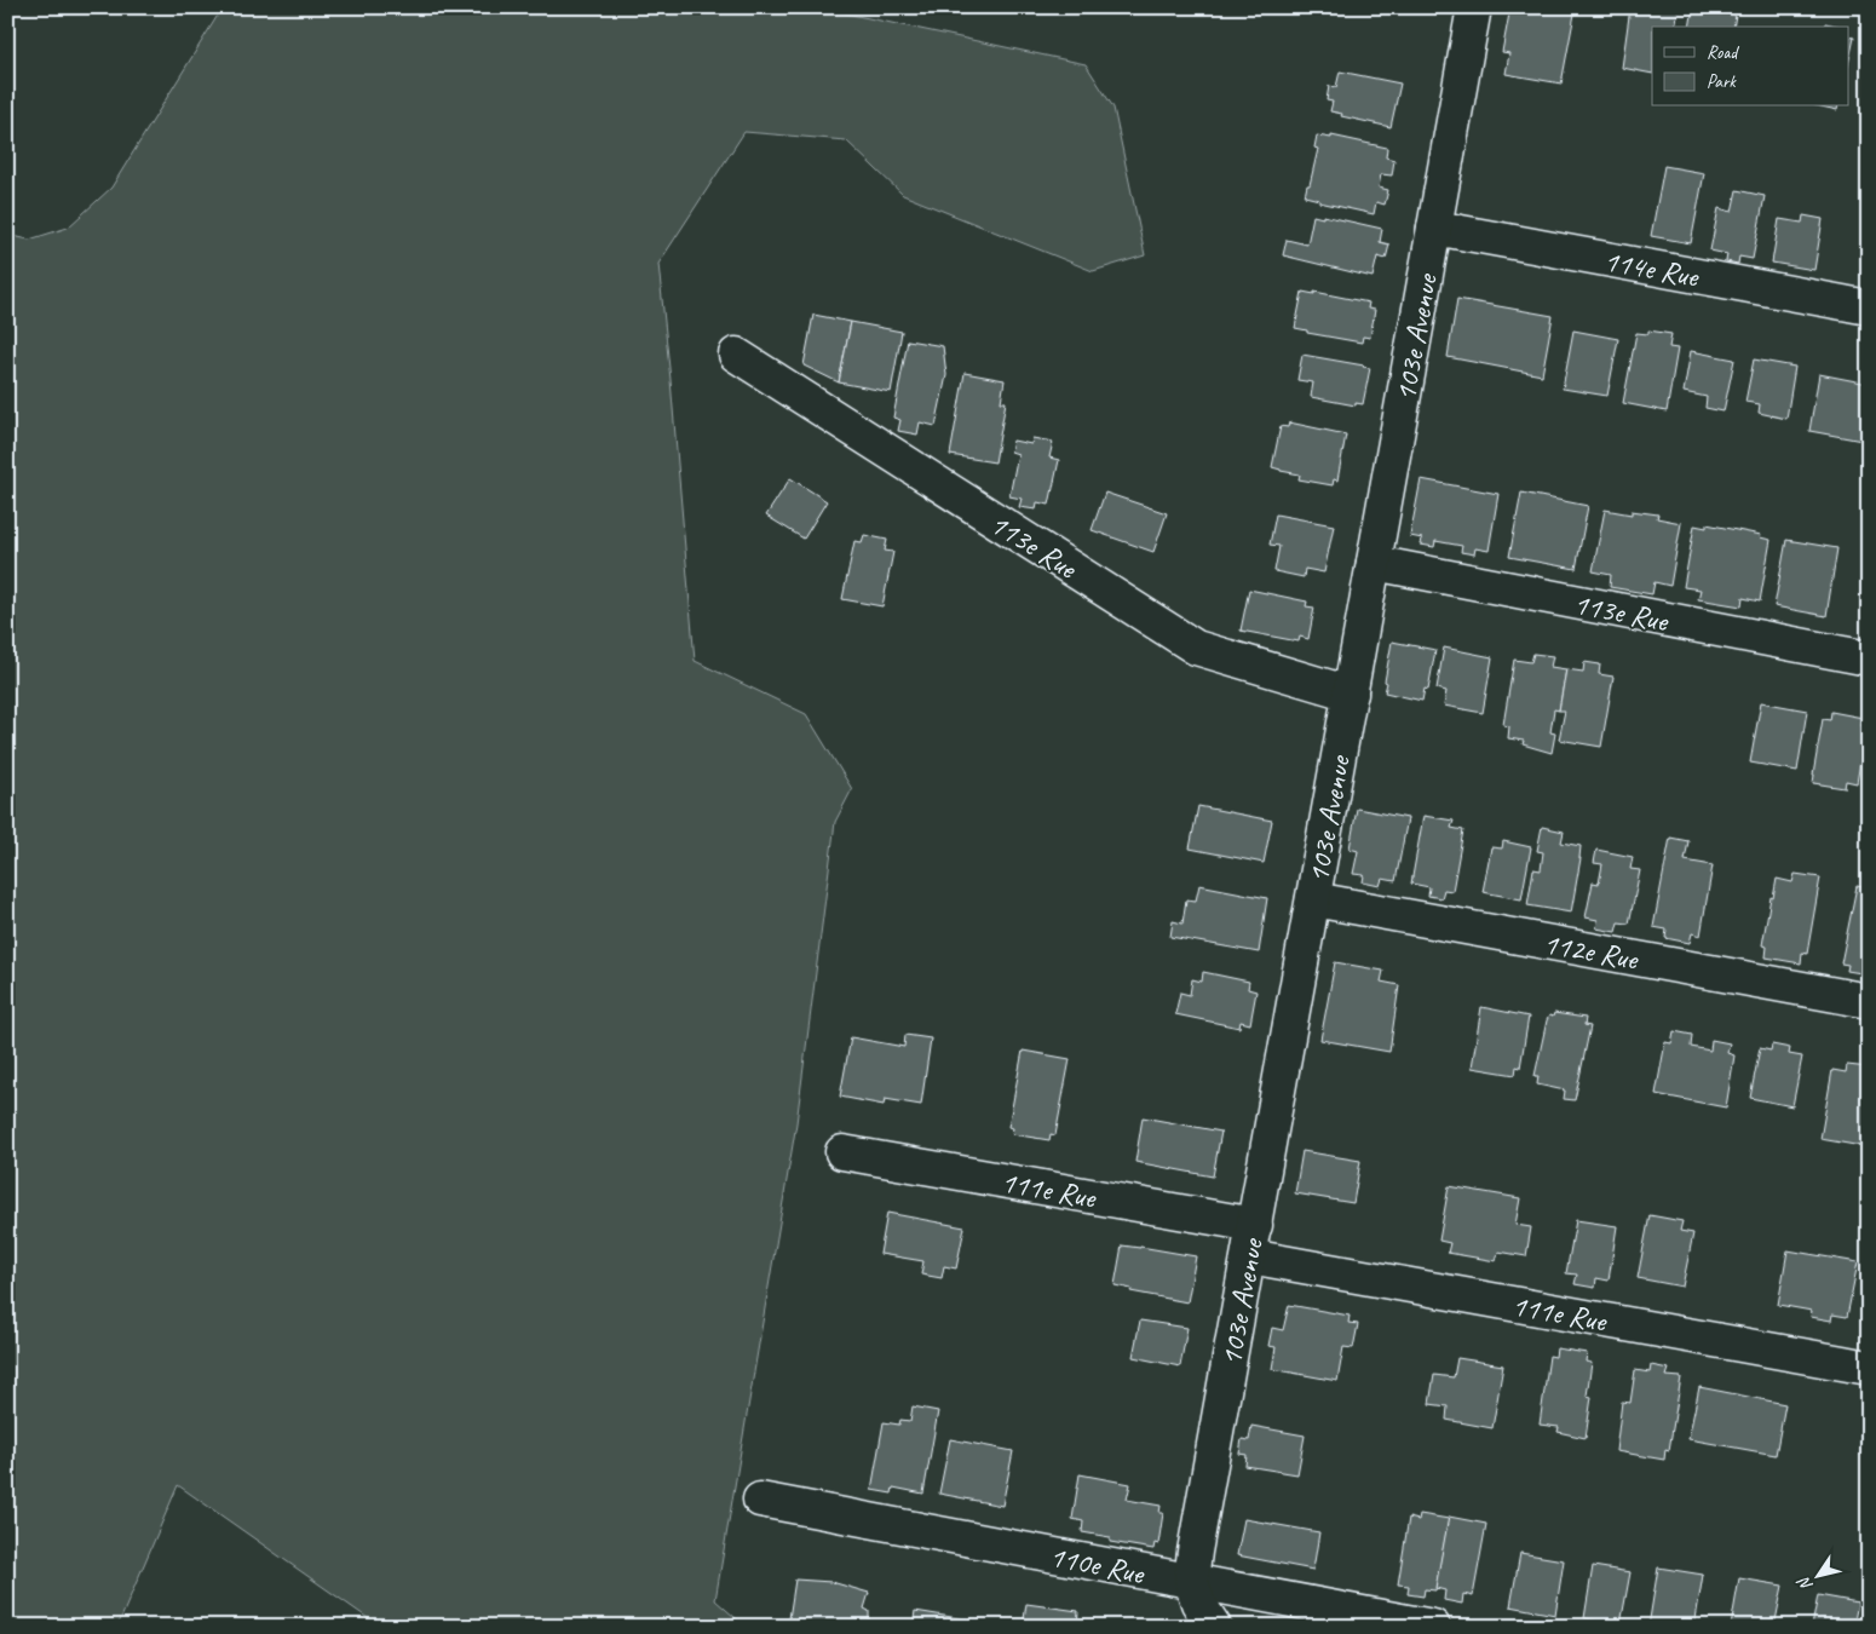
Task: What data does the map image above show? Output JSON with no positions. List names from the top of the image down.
{
  "streets": {
    "street": [
      "114e Rue",
      "103e Avenue",
      "113e Rue",
      "112e Rue",
      "111e Rue",
      "110e Rue"
    ]
  },
  "crossings": [
    ["114e Rue", "103e Avenue"],
    ["103e Avenue", "113e Rue"],
    ["103e Avenue", "112e Rue"],
    ["103e Avenue", "111e Rue"],
    ["103e Avenue", "110e Rue"]
  ],
  "legend": ["Road", "Park"],
  "north": "bottom left"
}
